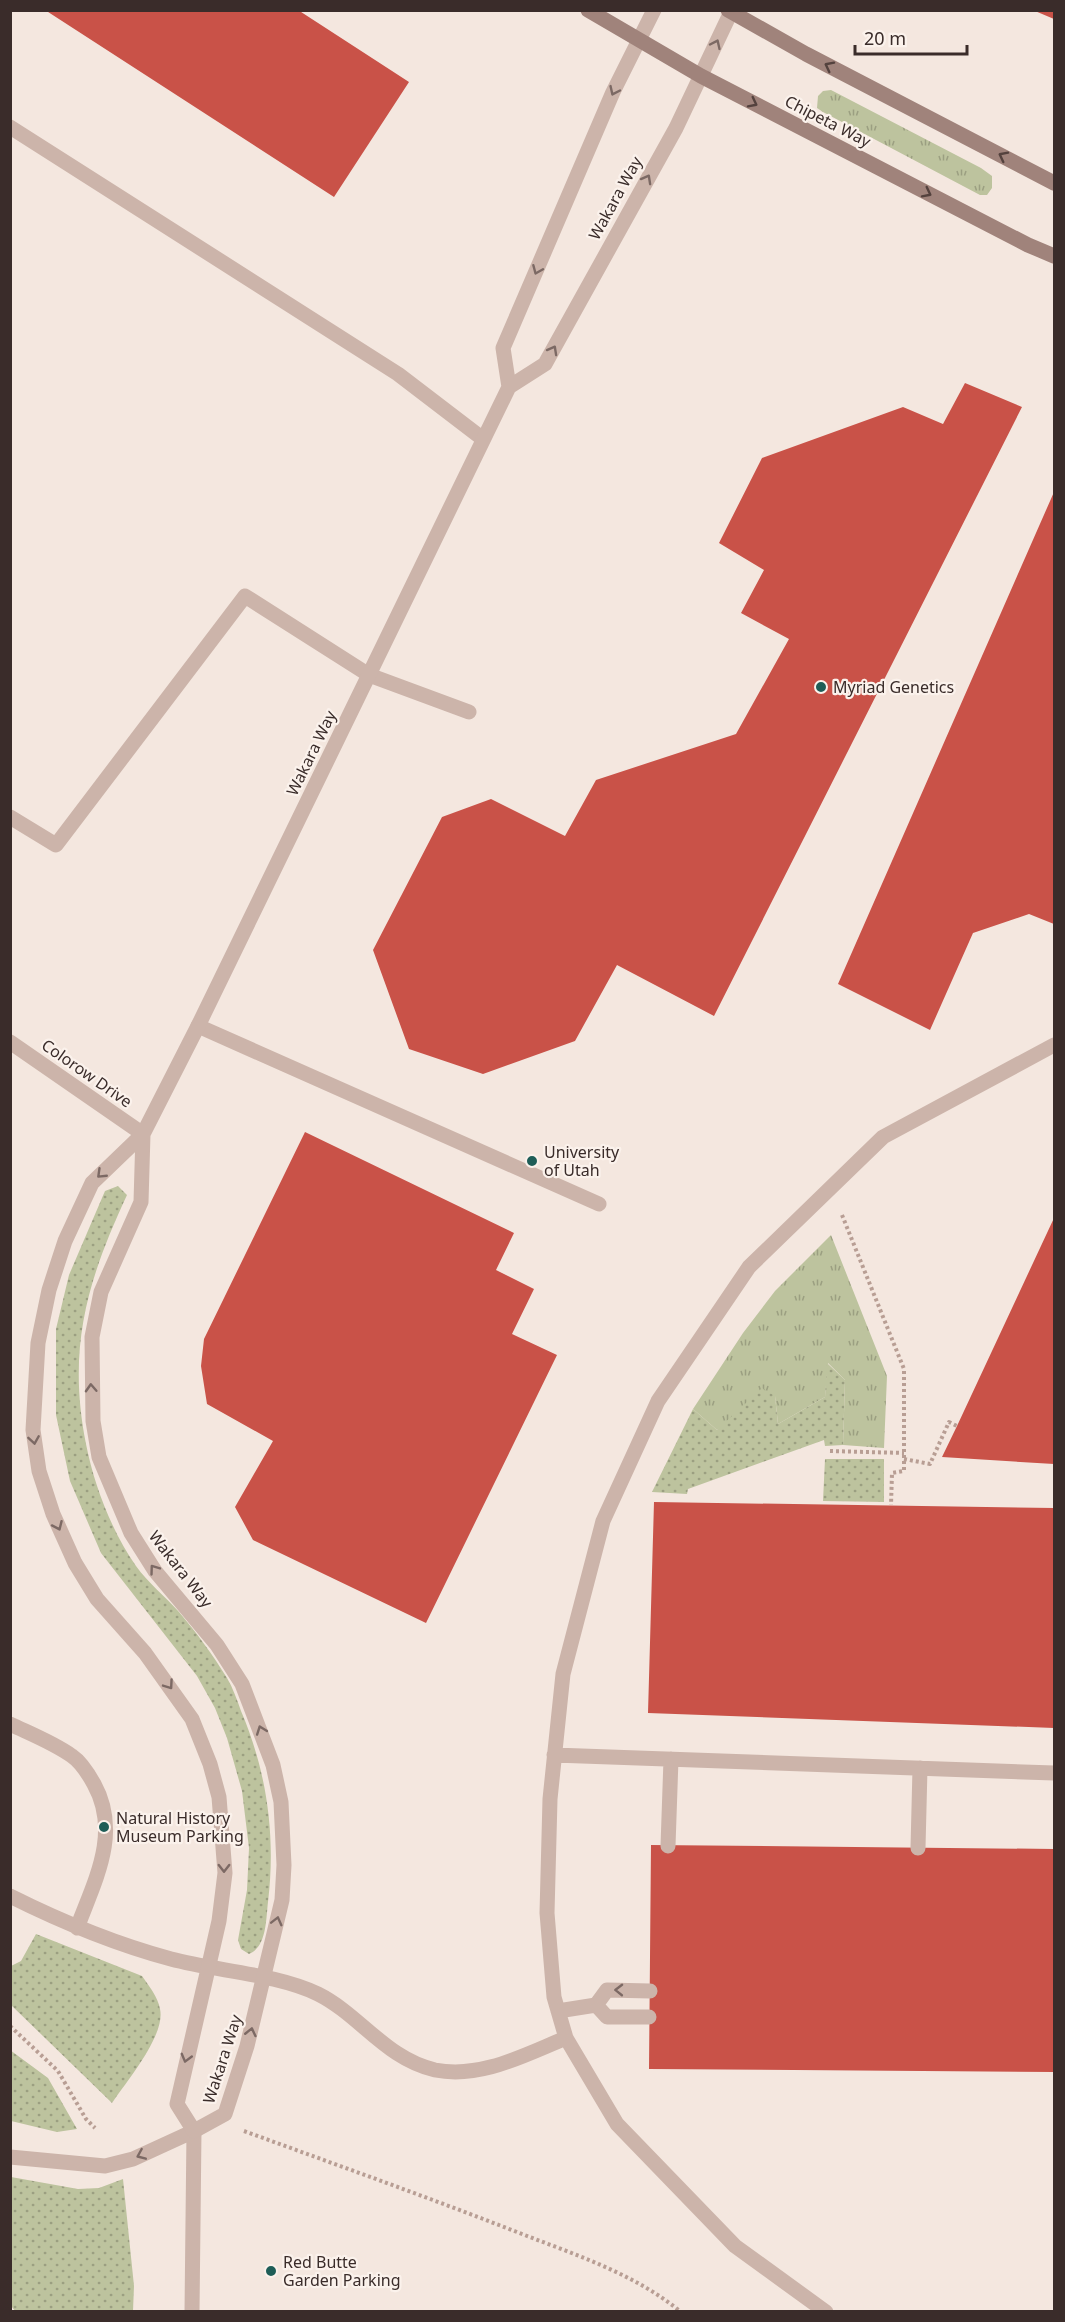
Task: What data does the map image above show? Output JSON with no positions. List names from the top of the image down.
{
  "streets": {
    "street": ["Chipeta Way", "Wakara Way", "Colorow Drive"]
  },
  "crossings": [
    ["Chipeta Way", "Wakara Way"],
    ["Wakara Way", "Colorow Drive"]
  ],
  "places": [
    "Myriad Genetics",
    "University of Utah",
    "Natural History Museum Parking",
    "Red Butte Garden Parking"
  ],
  "scale_bar": "20 m"
}
